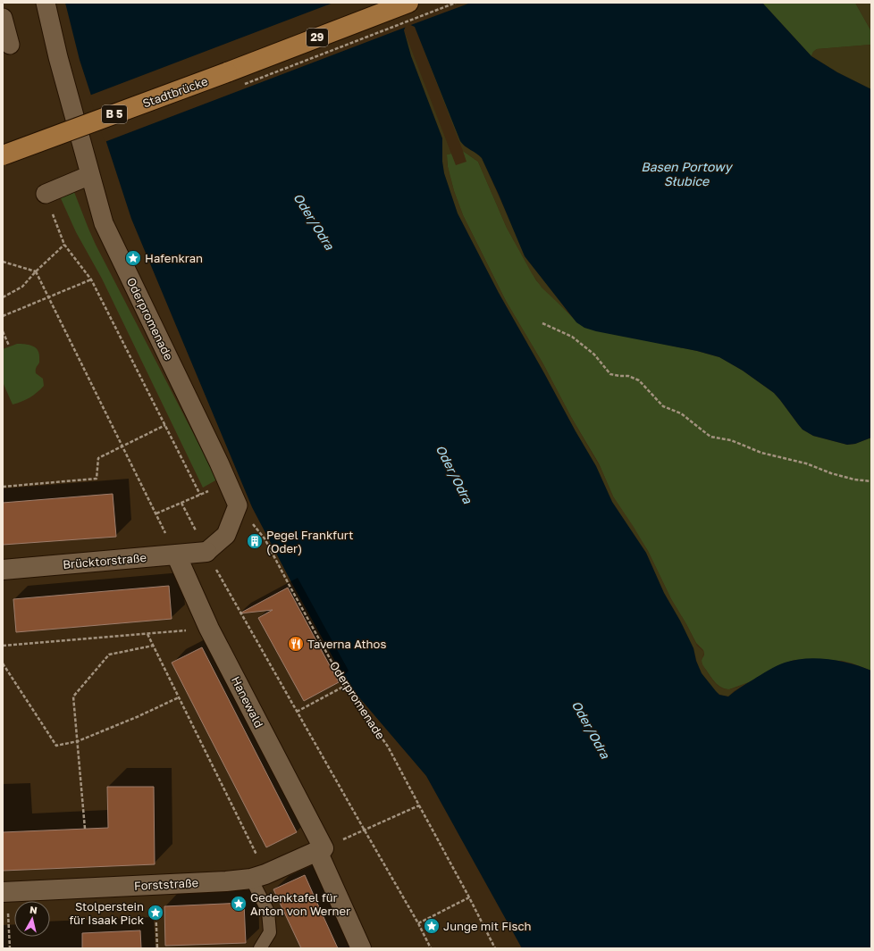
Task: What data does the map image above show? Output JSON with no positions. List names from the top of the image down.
{
  "streets": {
    "main road": ["29", "Stadtbrücke", "B 5"],
    "street": [
      "Oderpromenade",
      "Brücktorstraße",
      "Hanewald",
      "Forststraße"
    ]
  },
  "crossings": [
    ["29", "Stadtbrücke"],
    ["Brücktorstraße", "Hanewald"],
    ["Hanewald", "Forststraße"]
  ],
  "water": ["Basen Portowy Słubice", "Oder/Odra"],
  "places": {
    "place": [
      "Hafenkran",
      "Gedenktafel für Anton von Werner",
      "Stolperstein für Isaak Pick",
      "Junge mit Fisch"
    ],
    "building": ["Pegel Frankfurt (Oder)"],
    "restaurant": ["Taverna Athos"]
  },
  "north": "top"
}
